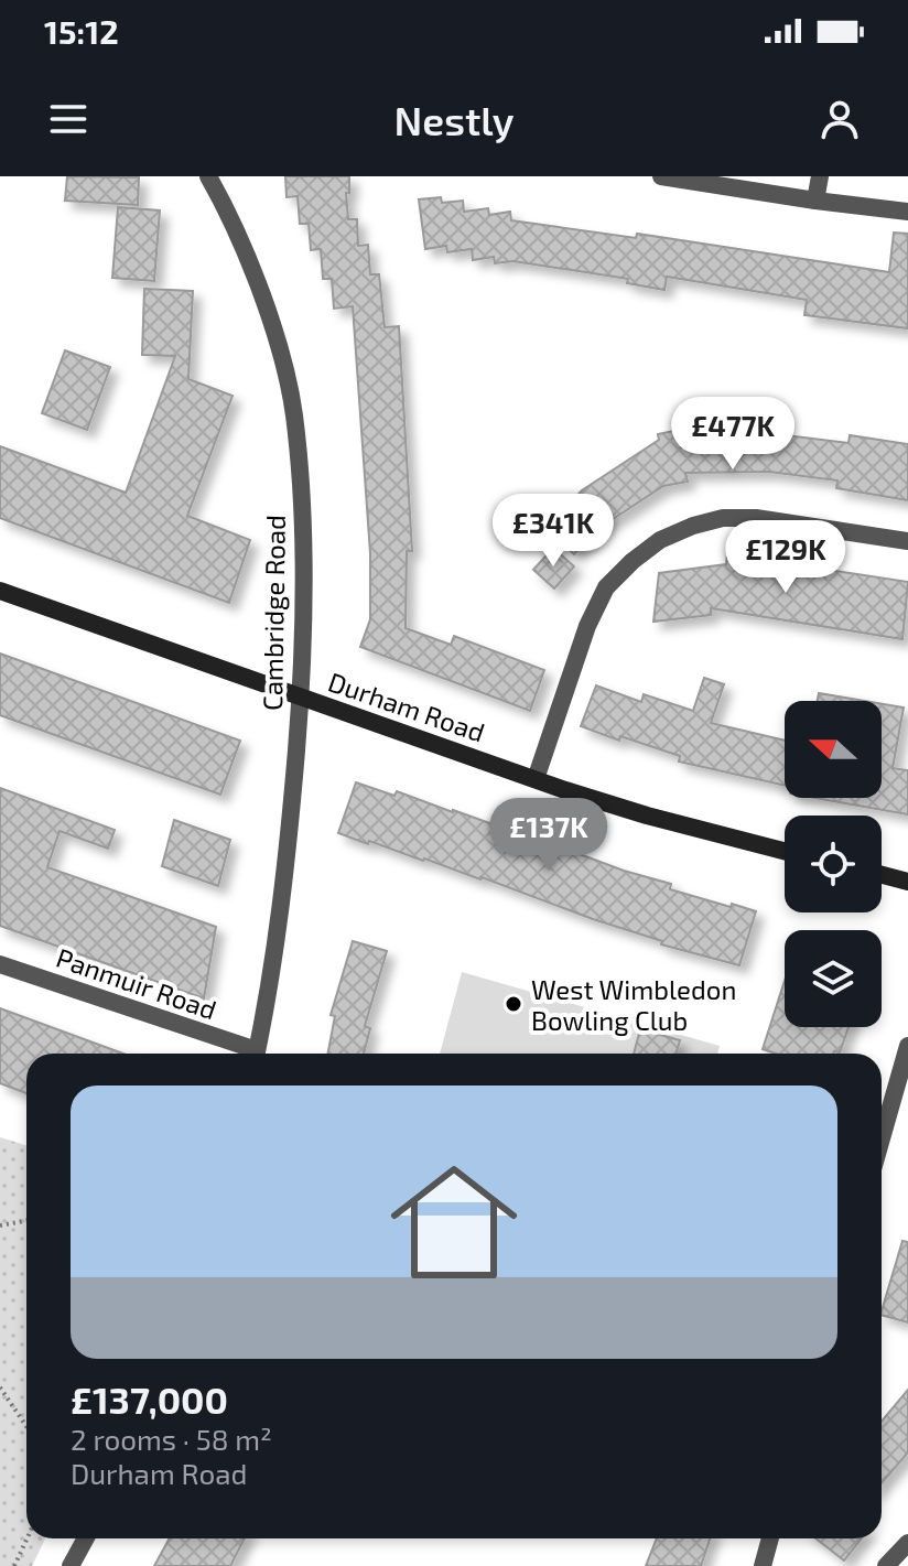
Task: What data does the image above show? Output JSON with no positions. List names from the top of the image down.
{
  "streets": {
    "main road": ["Durham Road"],
    "street": ["Cambridge Road", "Panmuir Road"]
  },
  "crossings": [
    ["Cambridge Road", "Durham Road"]
  ],
  "places": ["West Wimbledon Bowling Club"],
  "north": "left",
  "page": {
    "status": "15:12",
    "header": "Nestly",
    "price": [
      "£477K",
      "£341K",
      "£129K",
      "£137K"
    ],
    "list": [
      {
        "name": "£137,000",
        "note": "2 rooms · 58 m² · Durham Road"
      }
    ]
  }
}
